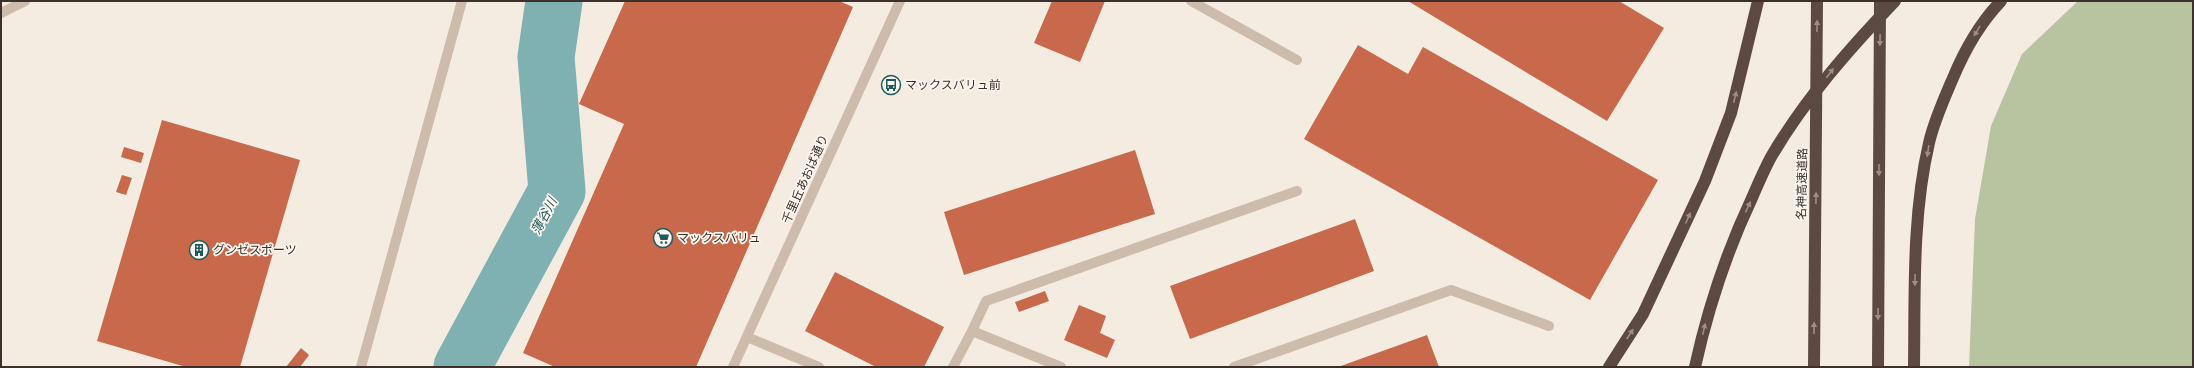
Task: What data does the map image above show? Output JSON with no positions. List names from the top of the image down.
{
  "streets": {
    "highway": ["名神高速道路"],
    "street": ["千里丘あおば通り"]
  },
  "water": ["薄谷川"],
  "places": {
    "bus stop": ["マックスバリュ前"],
    "supermarket": ["マックスバリュ"],
    "building": ["グンゼスポーツ"]
  }
}
